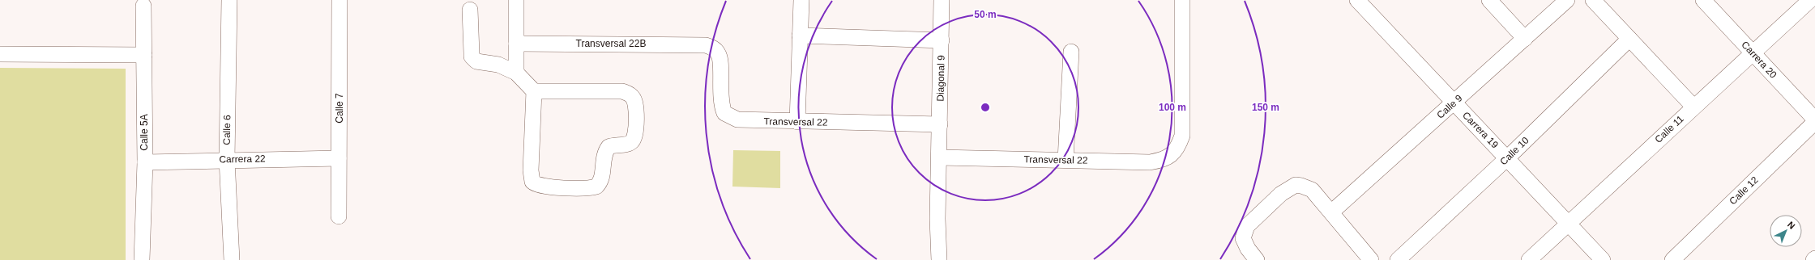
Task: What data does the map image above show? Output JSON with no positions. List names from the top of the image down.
{
  "streets": {
    "street": [
      "Transversal 22B",
      "Carrera 20",
      "Diagonal 9",
      "Calle 9",
      "Calle 7",
      "Transversal 22",
      "Calle 11",
      "Calle 6",
      "Carrera 19",
      "Calle 5A",
      "Calle 10",
      "Carrera 22",
      "Calle 12"
    ]
  },
  "crossings": [
    ["Transversal 22B", "Transversal 22"],
    ["Carrera 20", "Calle 11"],
    ["Carrera 20", "Calle 12"],
    ["Diagonal 9", "Transversal 22"],
    ["Calle 9", "Carrera 19"],
    ["Calle 7", "Carrera 22"],
    ["Calle 11", "Carrera 19"],
    ["Calle 6", "Carrera 22"],
    ["Carrera 19", "Calle 10"],
    ["Calle 5A", "Carrera 22"]
  ],
  "north": "top right",
  "rings": ["50 m", "100 m", "150 m"]
}
